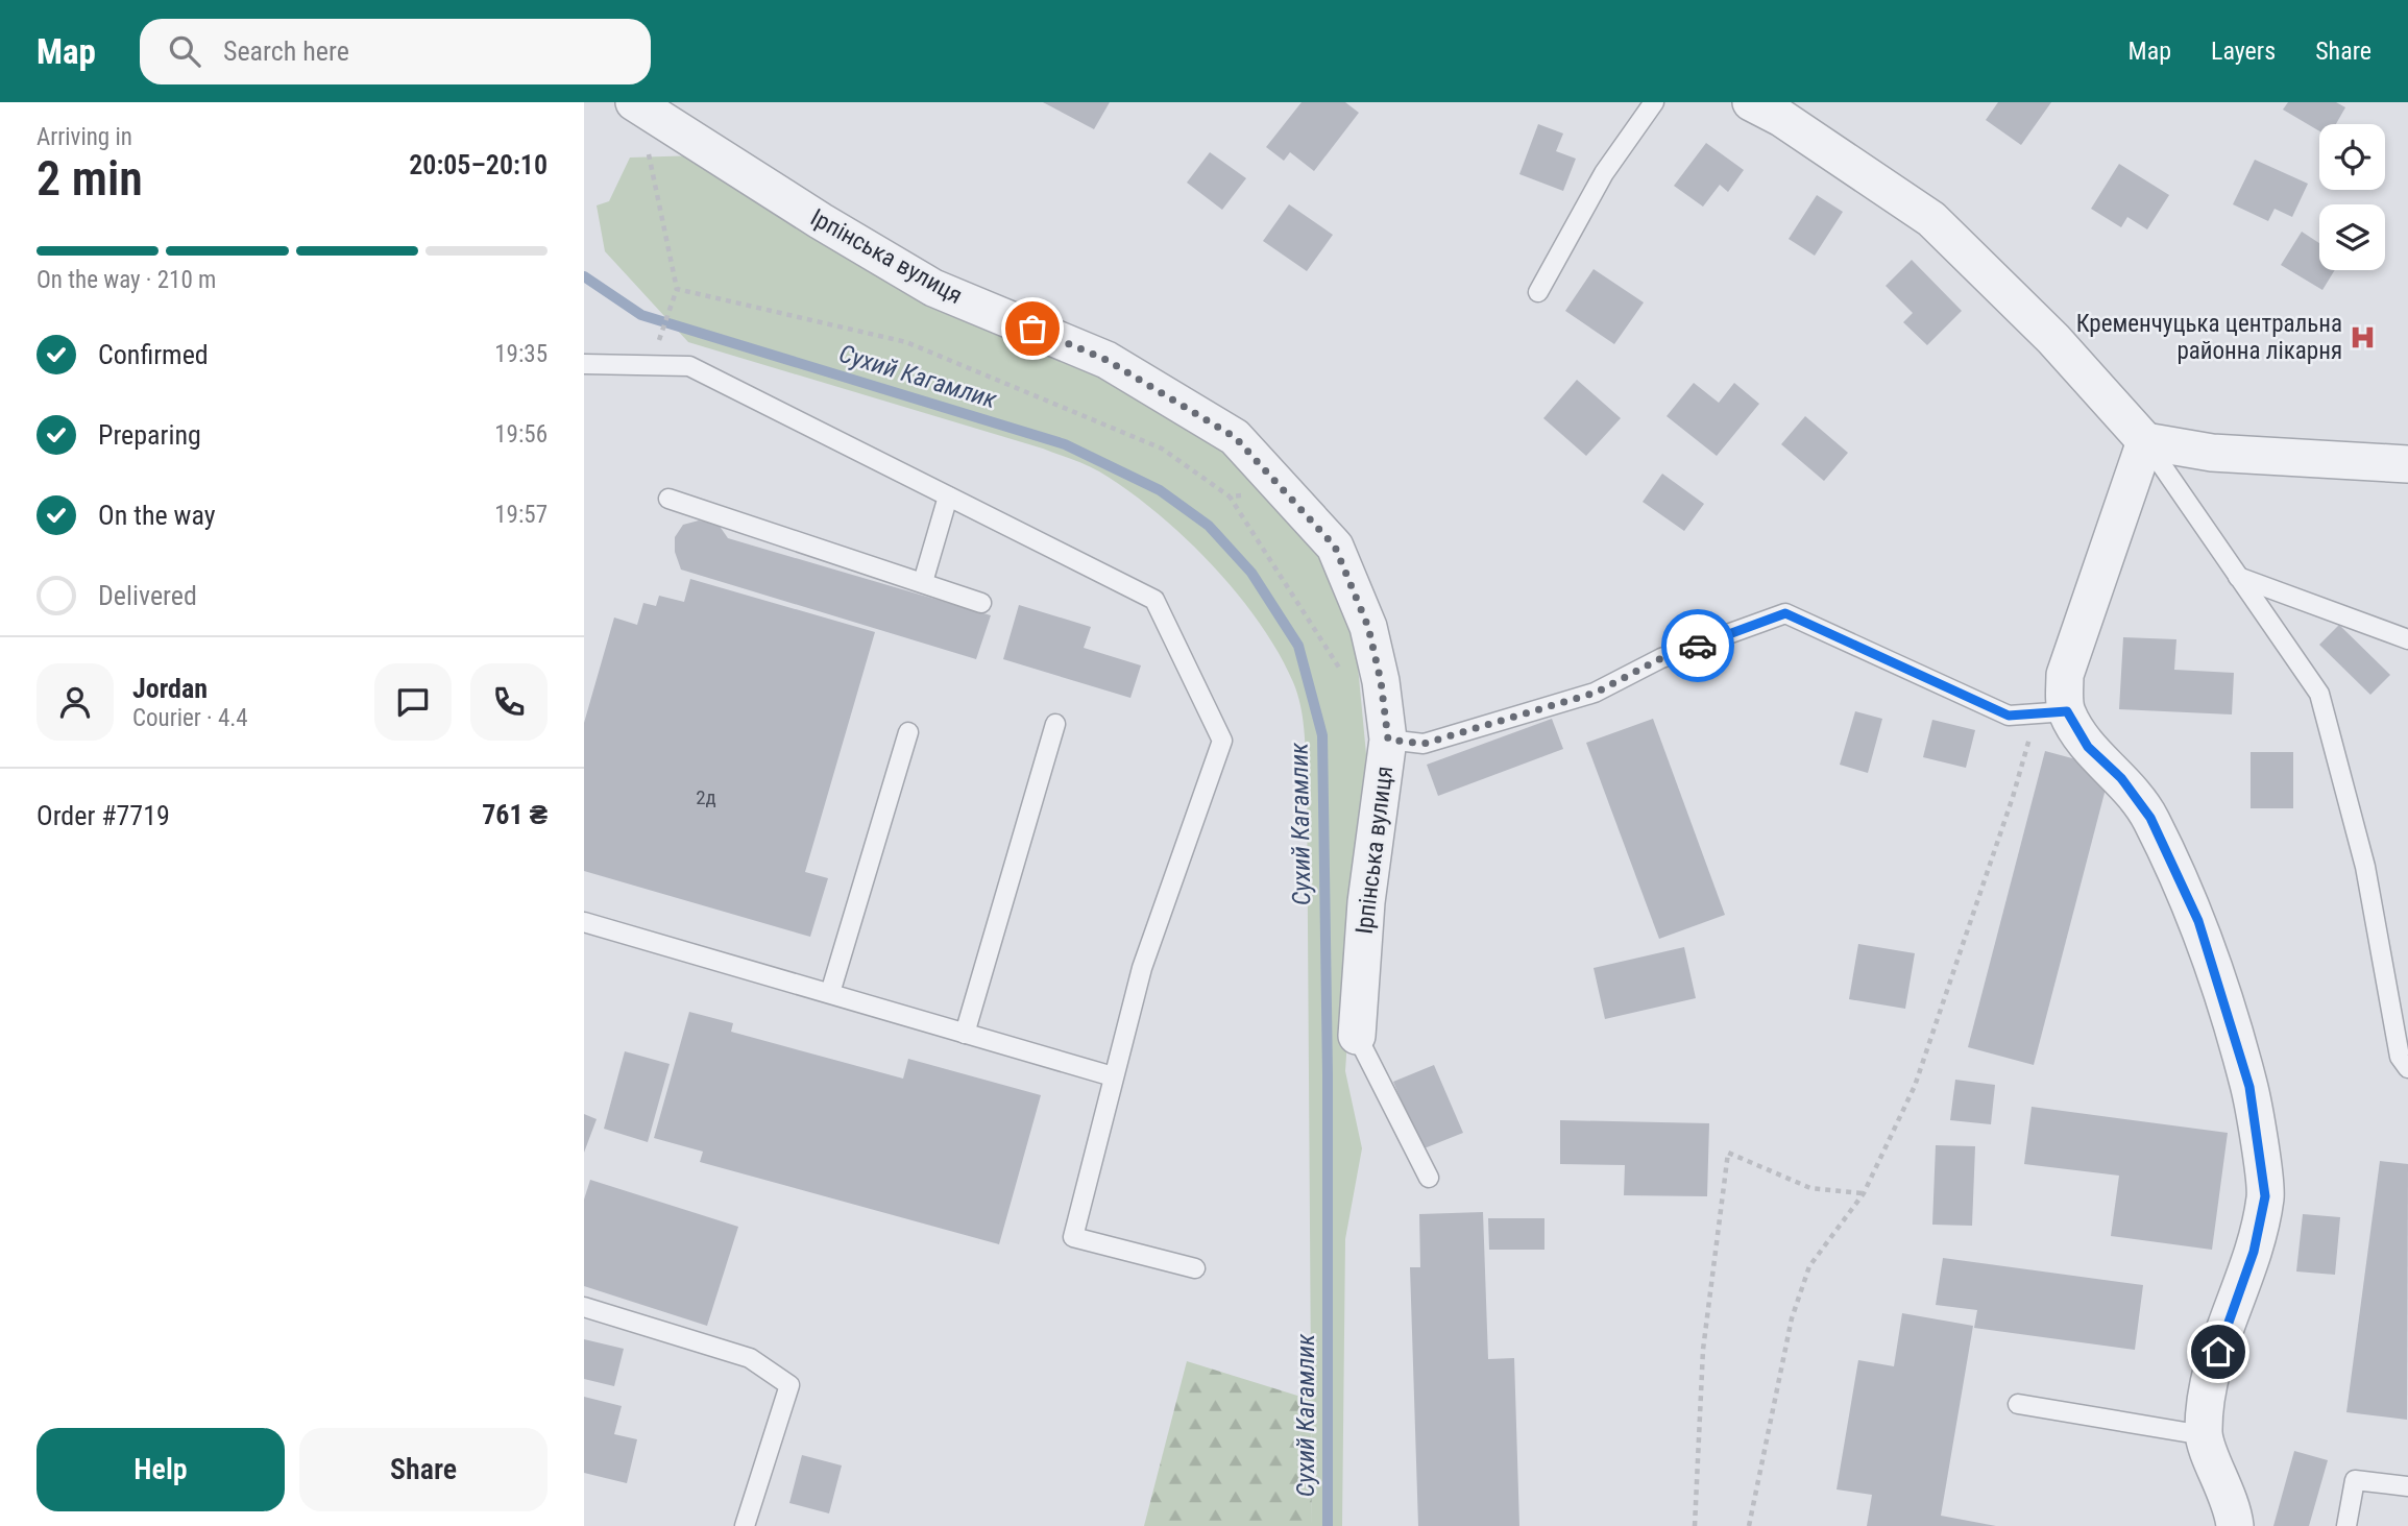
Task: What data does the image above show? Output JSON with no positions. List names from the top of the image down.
{
  "streets": {
    "street": ["Ірпінська вулиця"]
  },
  "water": ["Сухий Кагамлик"],
  "places": {
    "hospital": ["Кременчуцька центральна районна лікарня"]
  },
  "house_numbers": ["2д"],
  "page": {
    "header": "Map",
    "search": "Search here",
    "nav": ["Map", "Layers", "Share"],
    "heading": ["2 min", "Arriving in", "20:05–20:10"],
    "panel": [
      "Jordan",
      "Courier · 4.4",
      "Order #7719",
      "761 ₴"
    ],
    "bar": "On the way · 210 m",
    "list": [
      ["Confirmed", "19:35"],
      ["Preparing", "19:56"],
      ["On the way", "19:57"],
      "Delivered"
    ],
    "buttons": ["Help", "Share"]
  }
}
